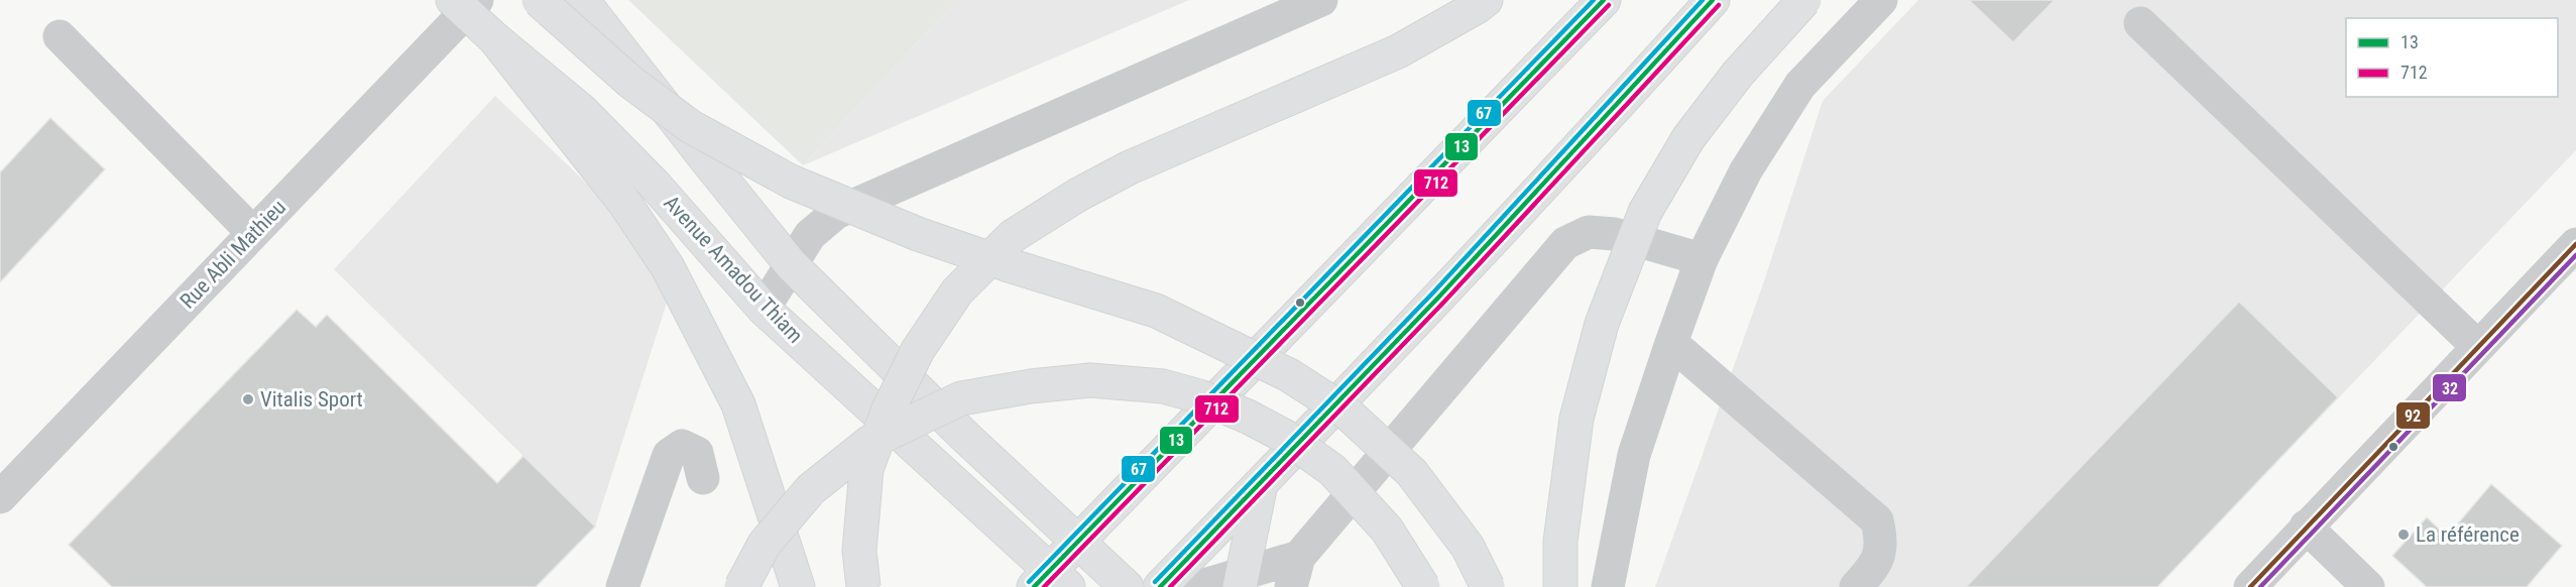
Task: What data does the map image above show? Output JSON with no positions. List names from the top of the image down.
{
  "streets": {
    "main road": ["Avenue Amadou Thiam"],
    "street": ["Rue Abli Mathieu"]
  },
  "crossings": [
    ["Rue Abli Mathieu", "Avenue Amadou Thiam"]
  ],
  "places": ["Vitalis Sport", "La référence"],
  "lines": [
    "transit line 13",
    "transit line 67",
    "transit line 712",
    "transit line 92",
    "transit line 32"
  ],
  "legend": ["13", "712"]
}
